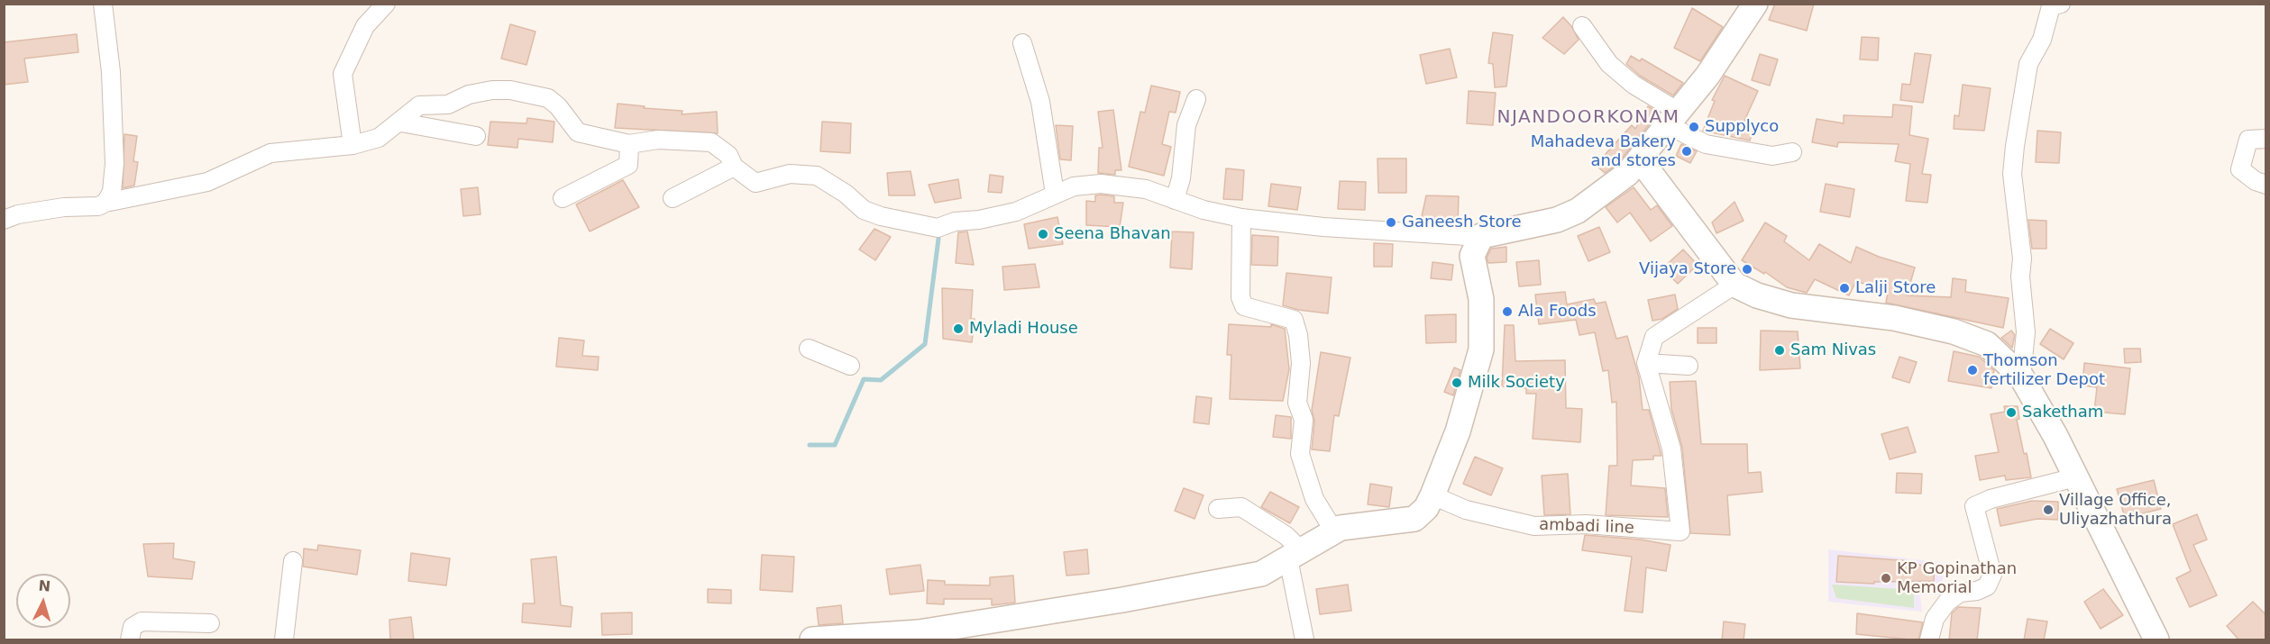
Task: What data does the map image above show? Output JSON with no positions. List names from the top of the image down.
{
  "streets": {
    "street": ["ambadi line"]
  },
  "districts": ["NJANDOORKONAM"],
  "places": [
    "Supplyco",
    "Mahadeva Bakery and stores",
    "Ganeesh Store",
    "Seena Bhavan",
    "Vijaya Store",
    "Lalji Store",
    "Ala Foods",
    "Myladi House",
    "Sam Nivas",
    "Thomson fertilizer Depot",
    "Milk Society",
    "Saketham",
    "Village Office, Uliyazhathura",
    "KP Gopinathan Memorial"
  ],
  "north": "top"
}
